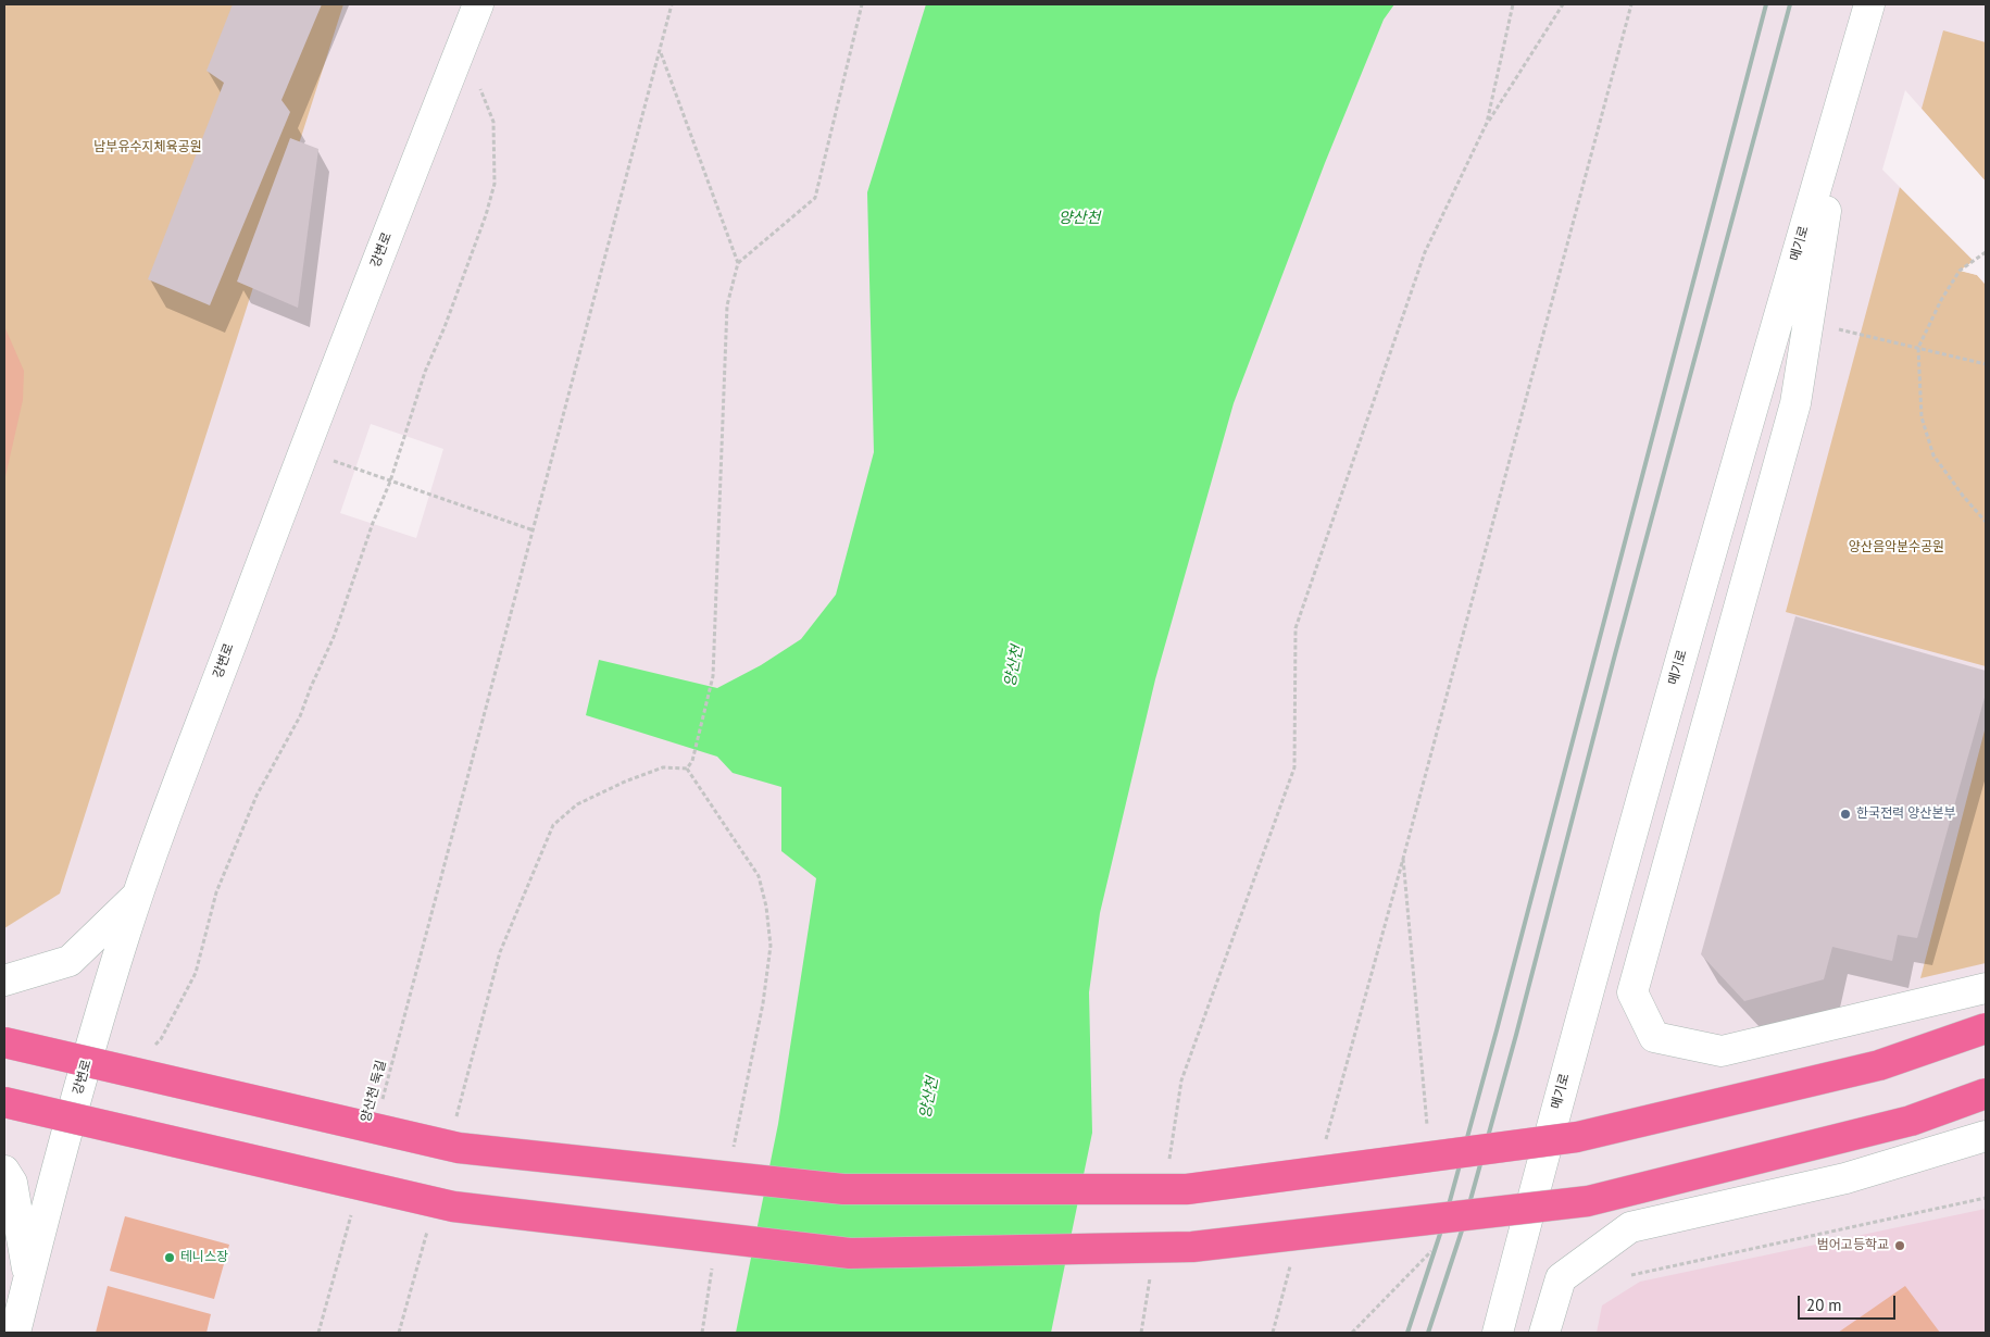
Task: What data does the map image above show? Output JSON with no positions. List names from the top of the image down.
{
  "streets": {
    "street": ["메기로", "강변로"],
    "path": ["양산천 둑길"]
  },
  "water": ["양산천"],
  "parks": ["남부유수지체육공원", "양산음악분수공원"],
  "places": ["한국전력 양산본부", "범어고등학교", "테니스장"],
  "scale_bar": "20 m"
}
